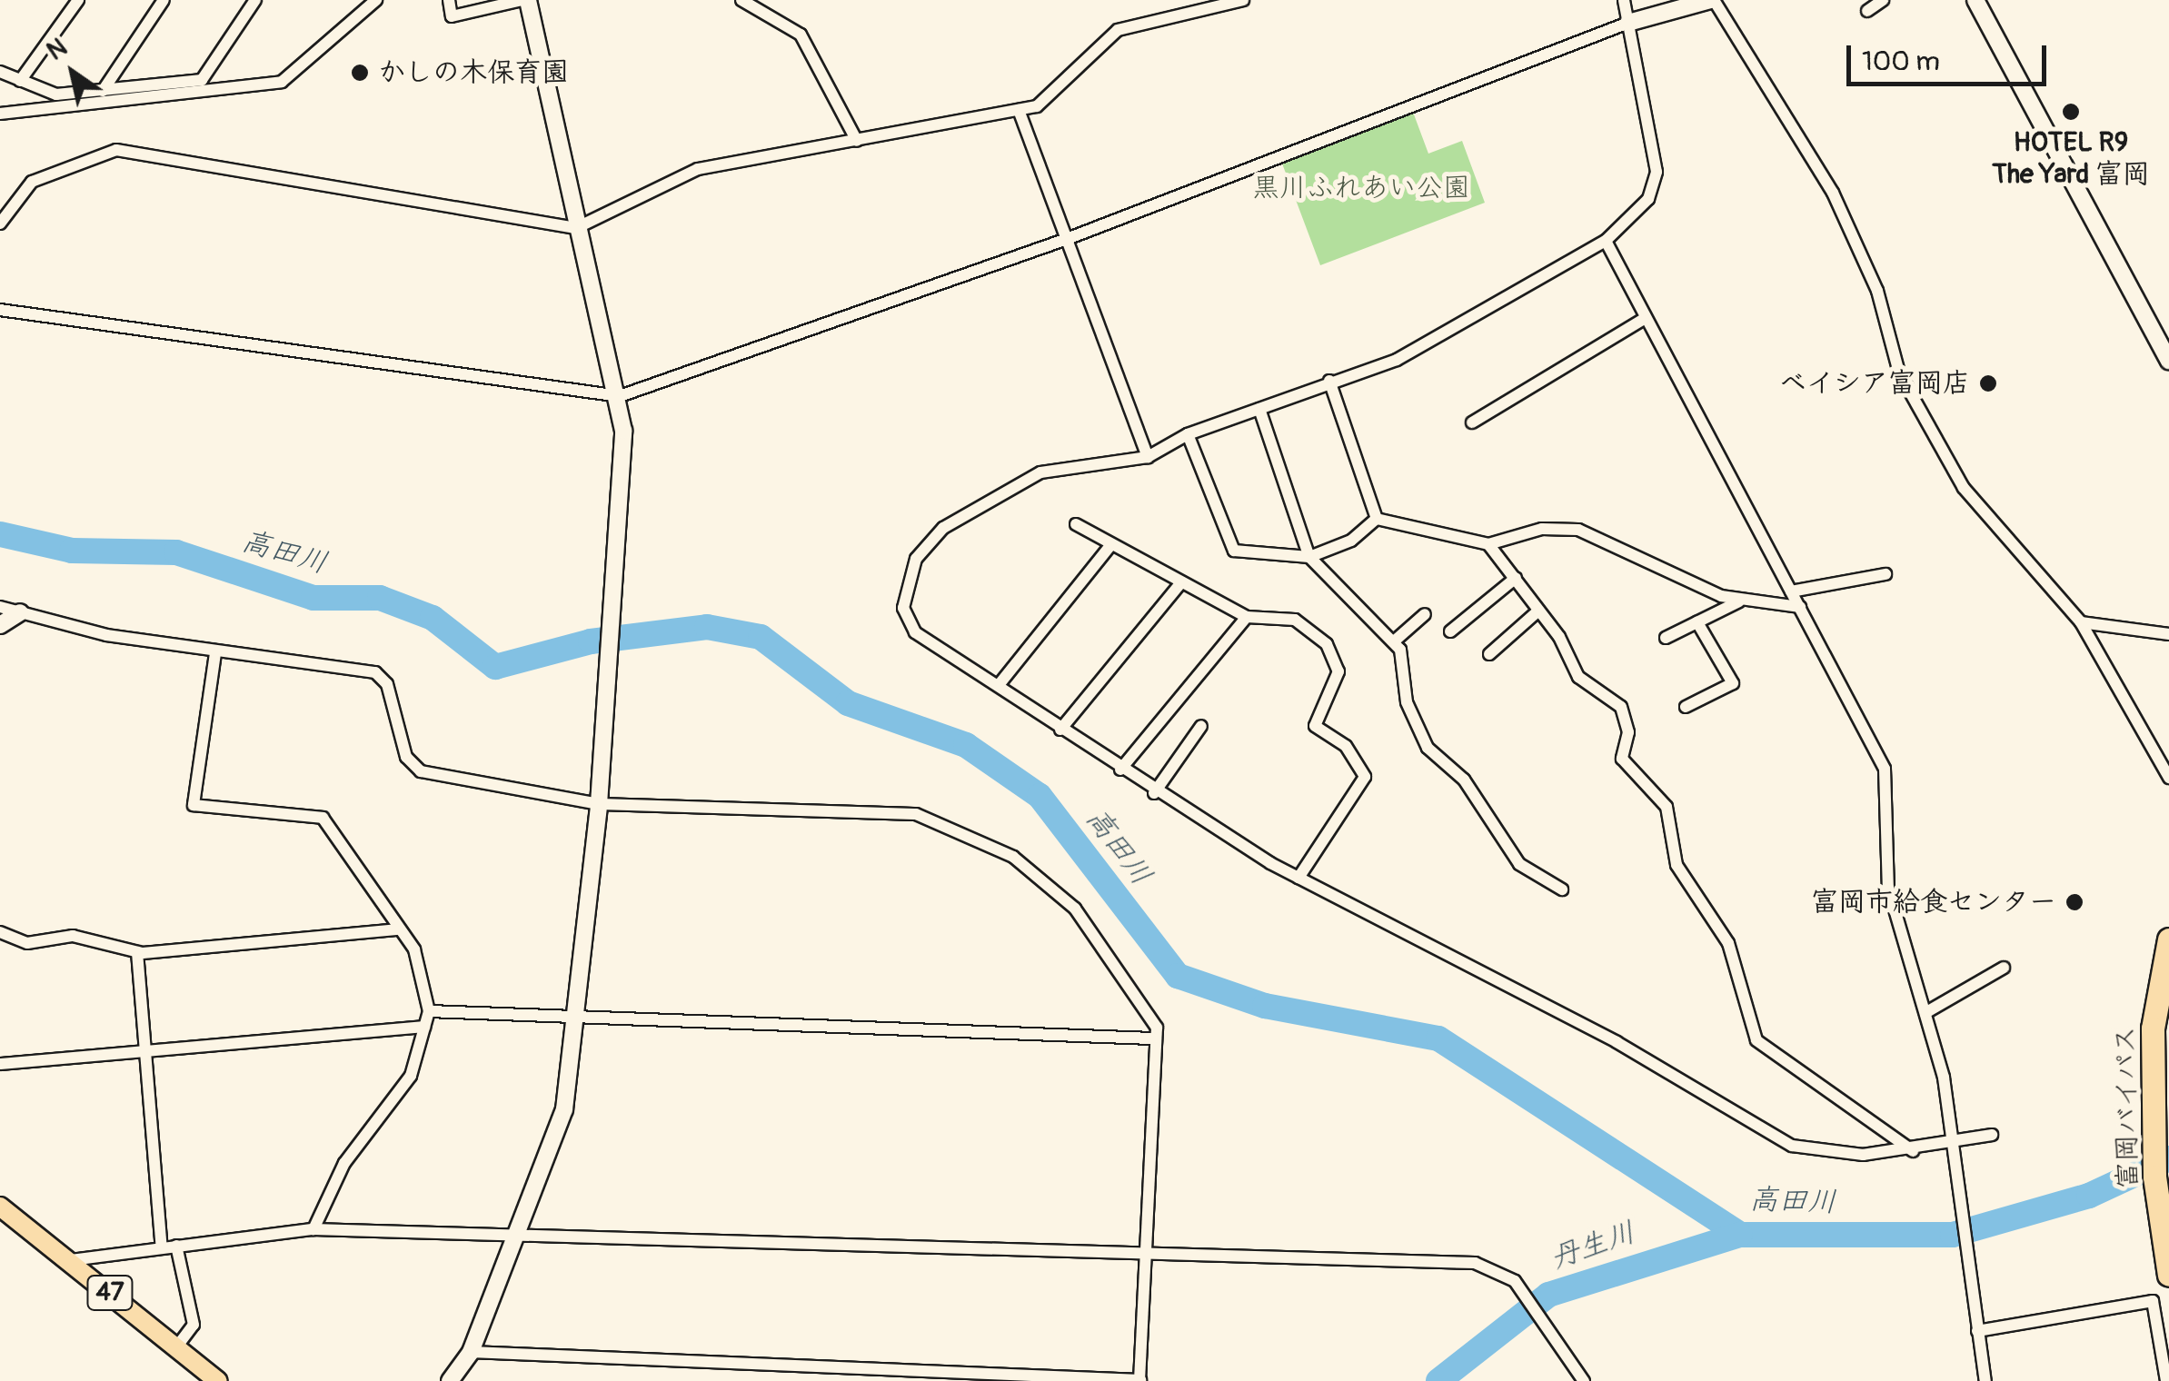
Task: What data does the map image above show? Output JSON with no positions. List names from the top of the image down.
{
  "streets": {
    "highway": ["富岡バイパス"],
    "main road": ["47"]
  },
  "water": ["高田川", "丹生川"],
  "parks": ["黒川ふれあい公園"],
  "places": [
    "かしの木保育園",
    "HOTEL R9 The Yard 富岡",
    "ベイシア富岡店",
    "富岡市給食センター"
  ],
  "scale_bar": "100 m",
  "north": "top left"
}
